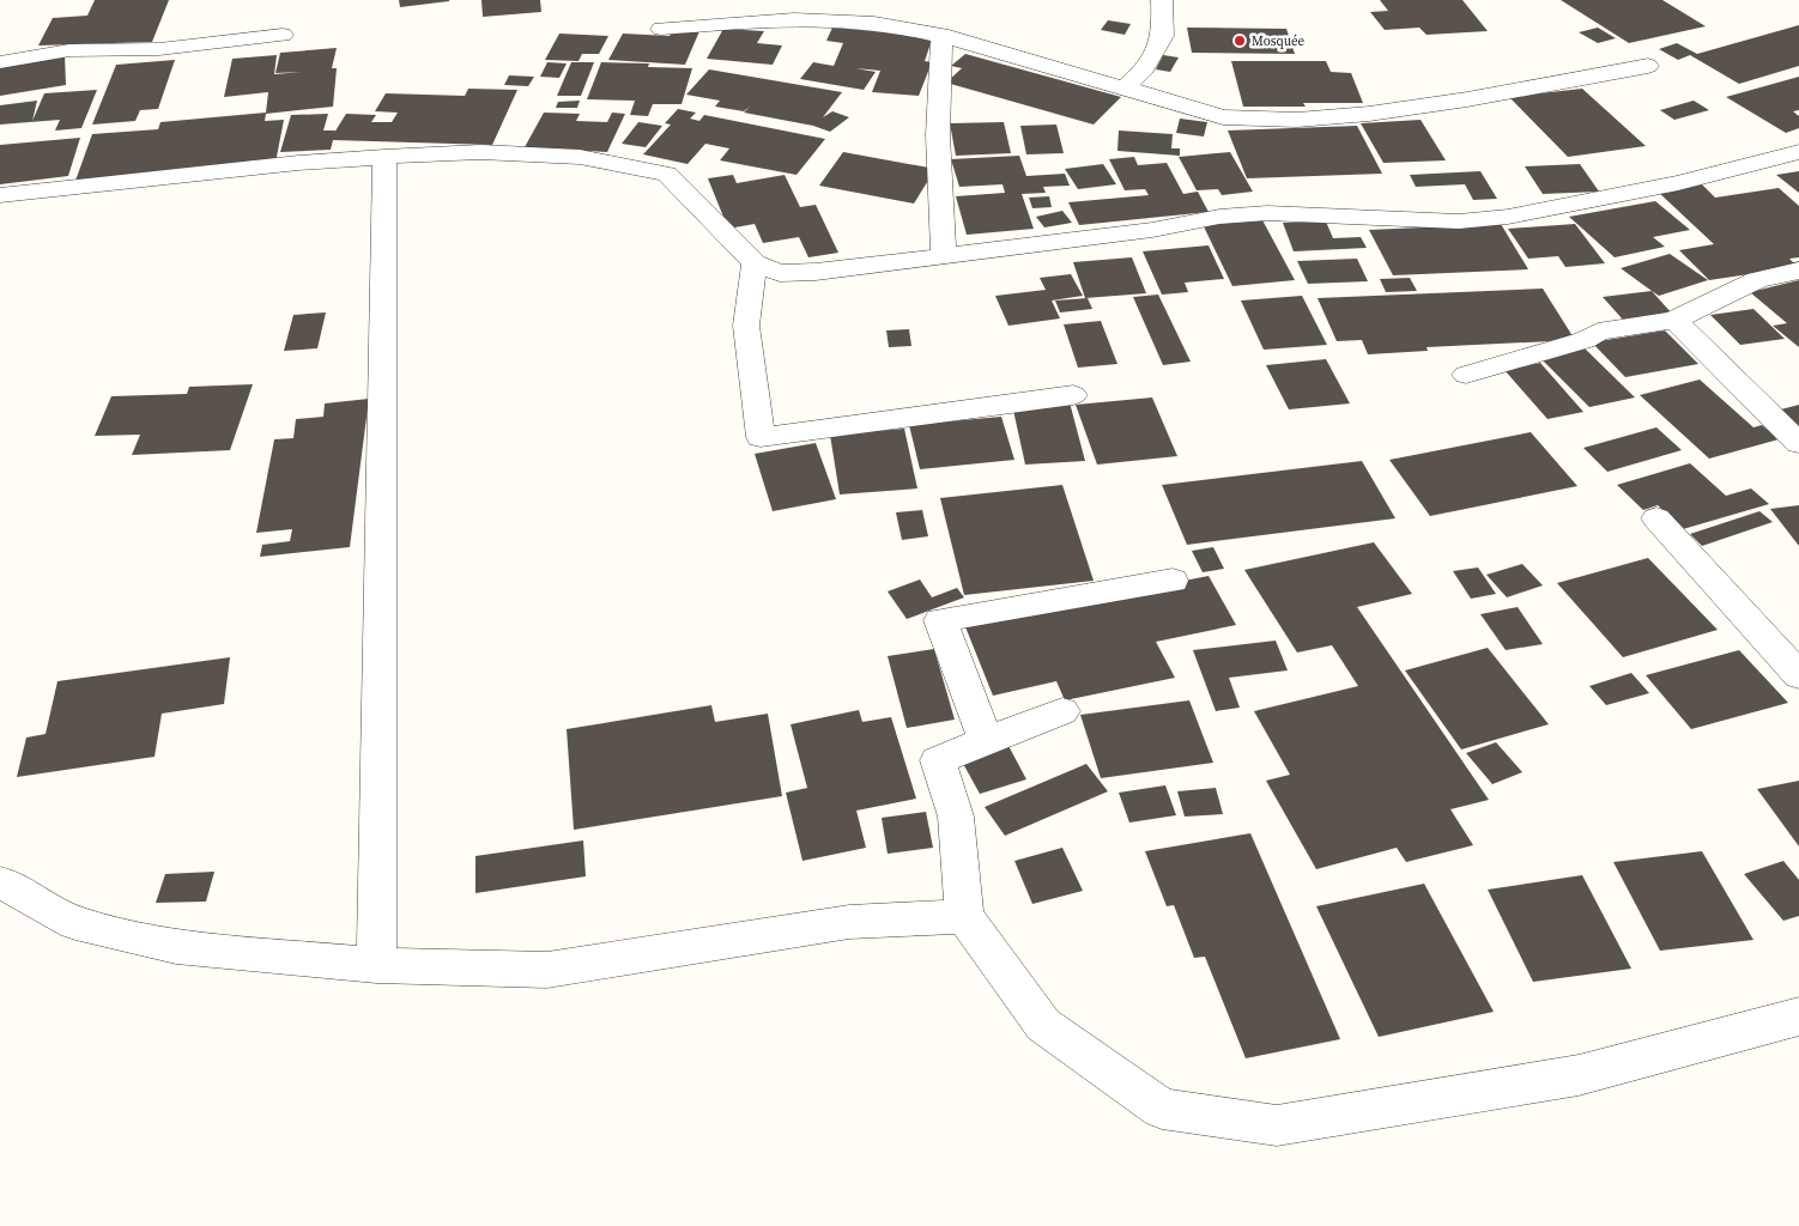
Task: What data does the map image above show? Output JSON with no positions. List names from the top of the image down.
{
  "places": ["Mosquée"]
}
